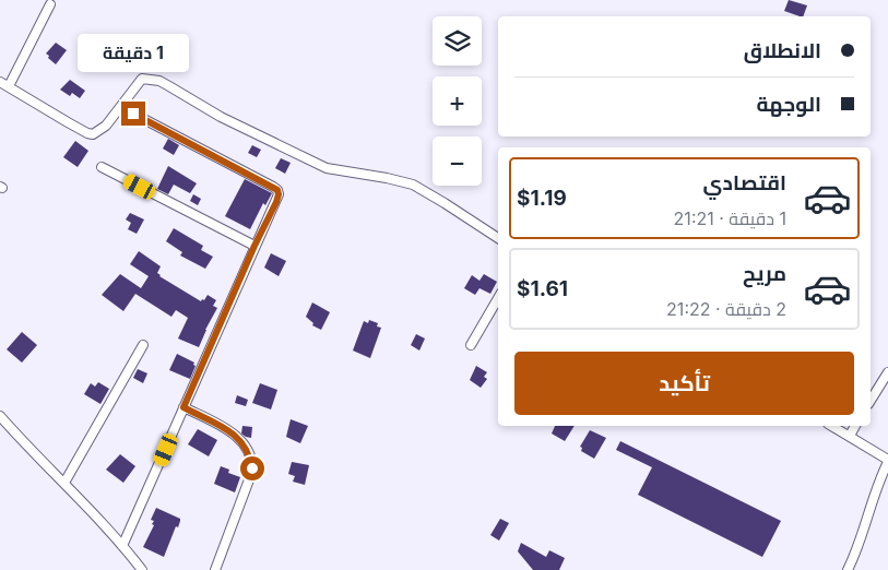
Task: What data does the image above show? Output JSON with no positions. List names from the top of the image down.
{
  "page": {
    "map_buttons": ["+", "−"],
    "banner": ["الانطلاق", "الوجهة"],
    "bubble": "1 دقيقة",
    "list": [
      {
        "name": "اقتصادي",
        "note": "1 دقيقة · 21:21",
        "value": "$1.19"
      },
      {
        "name": "مريح",
        "note": "2 دقيقة · 21:22",
        "value": "$1.61"
      }
    ],
    "buttons": "تأكيد"
  }
}
